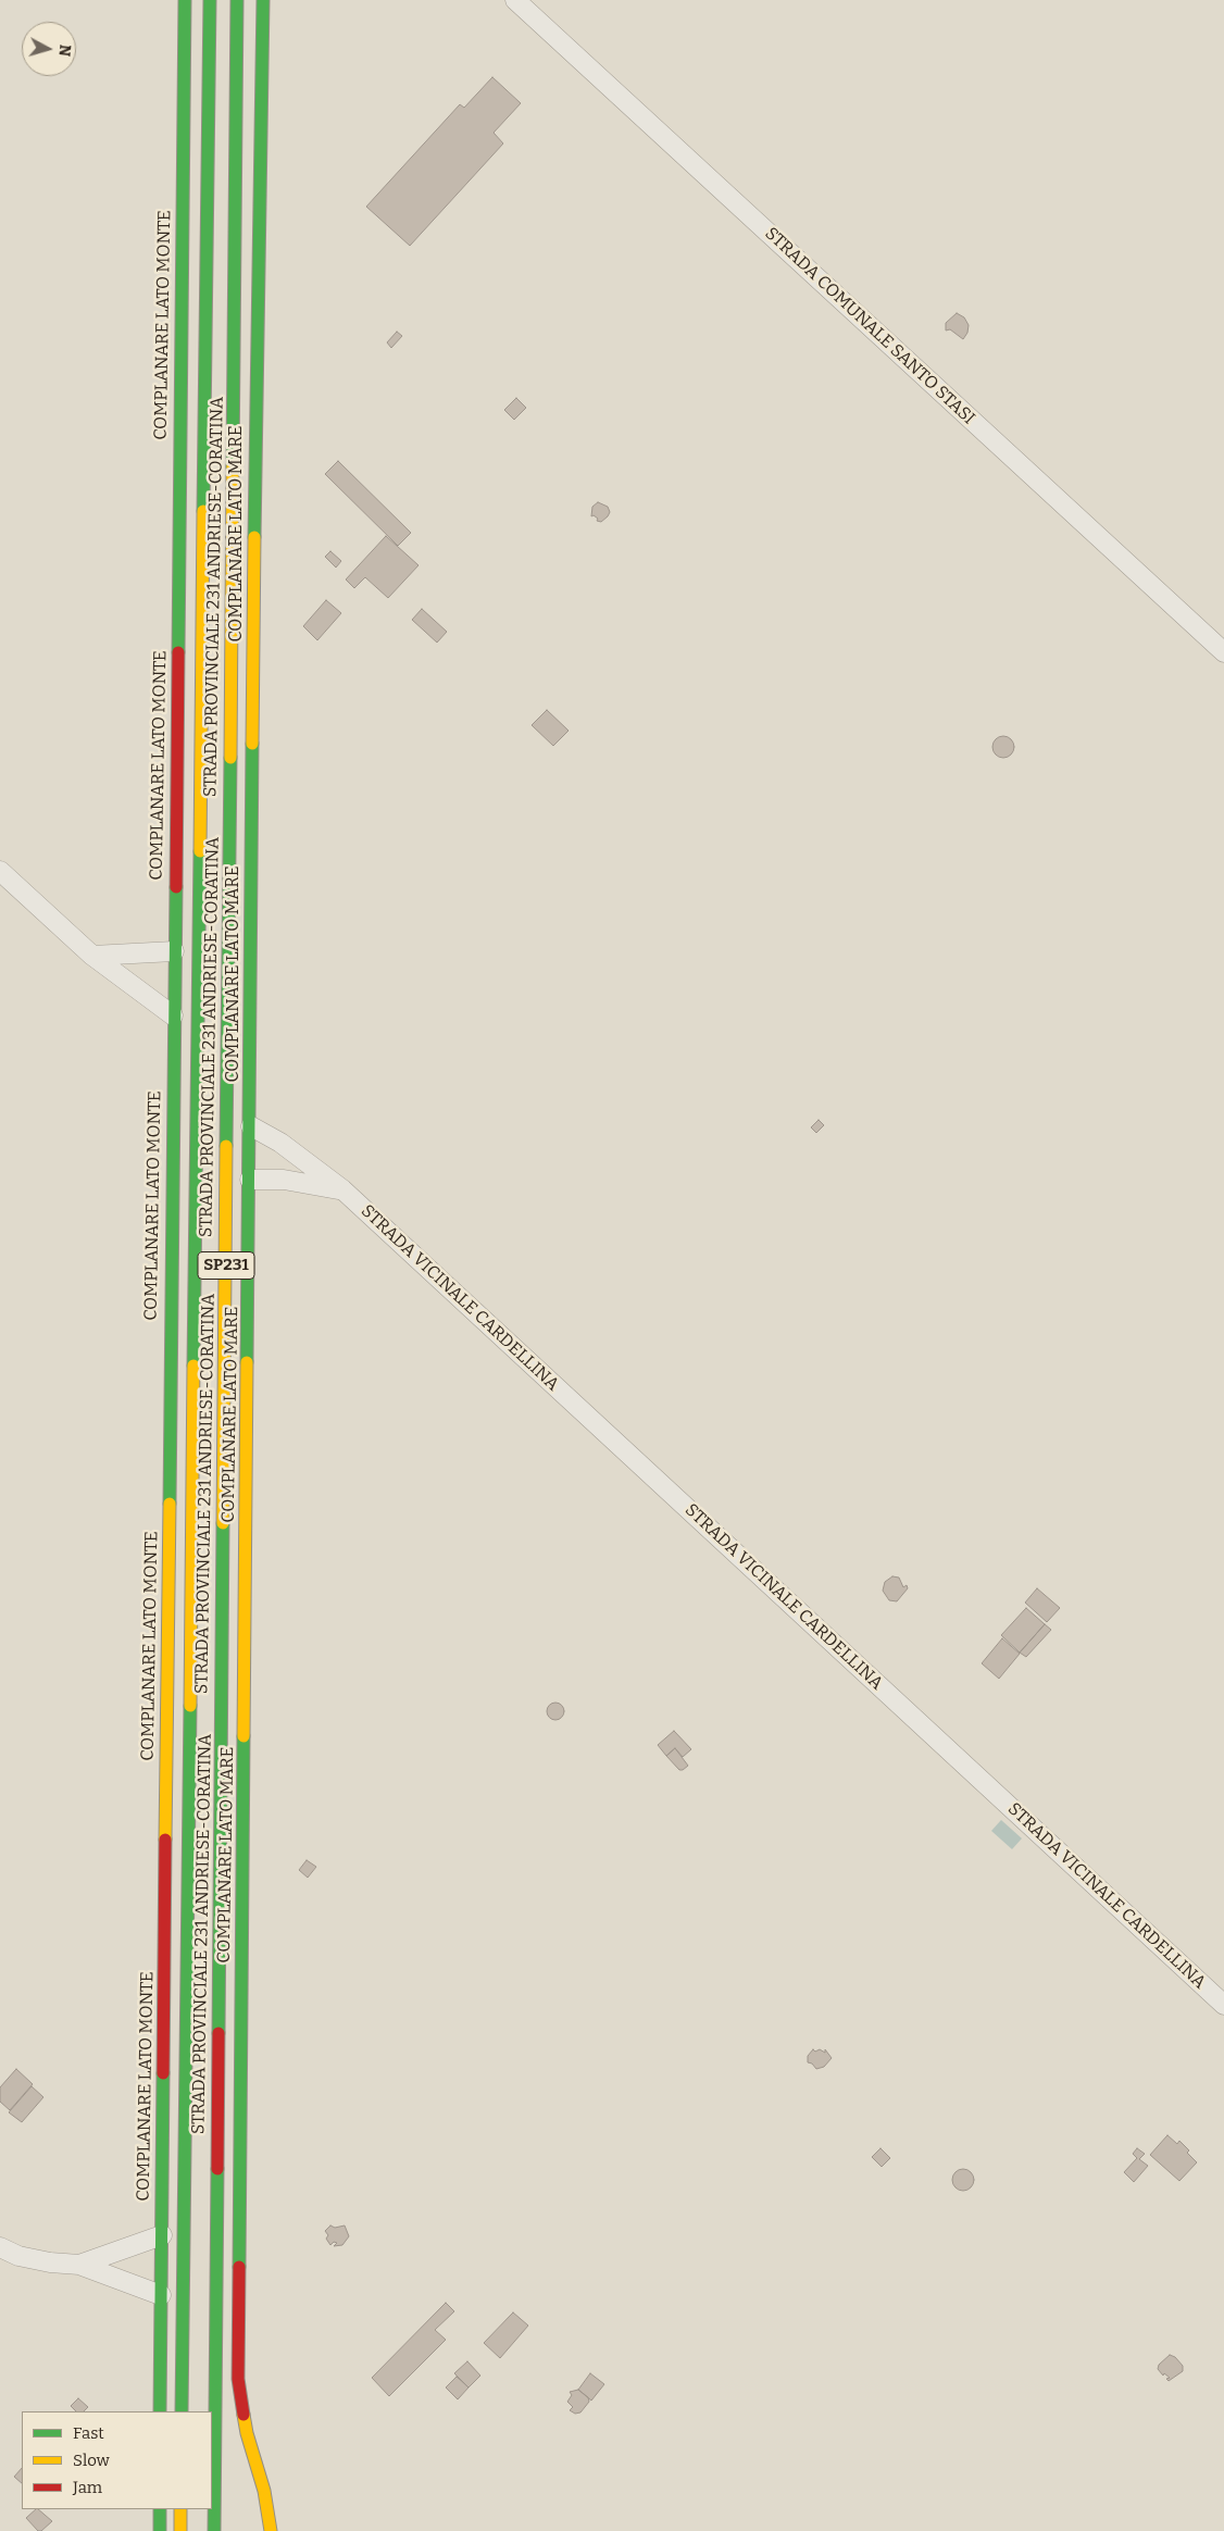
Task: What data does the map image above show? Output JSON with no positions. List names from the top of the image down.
{
  "streets": {
    "main road": [
      "COMPLANARE LATO MONTE",
      "COMPLANARE LATO MARE",
      "STRADA PROVINCIALE 231 ANDRIESE-CORATINA",
      "SP231"
    ],
    "street": ["STRADA COMUNALE SANTO STASI", "STRADA VICINALE CARDELLINA"]
  },
  "crossings": [
    ["COMPLANARE LATO MARE", "STRADA VICINALE CARDELLINA"]
  ],
  "legend": ["Fast", "Slow", "Jam"],
  "north": "right"
}
